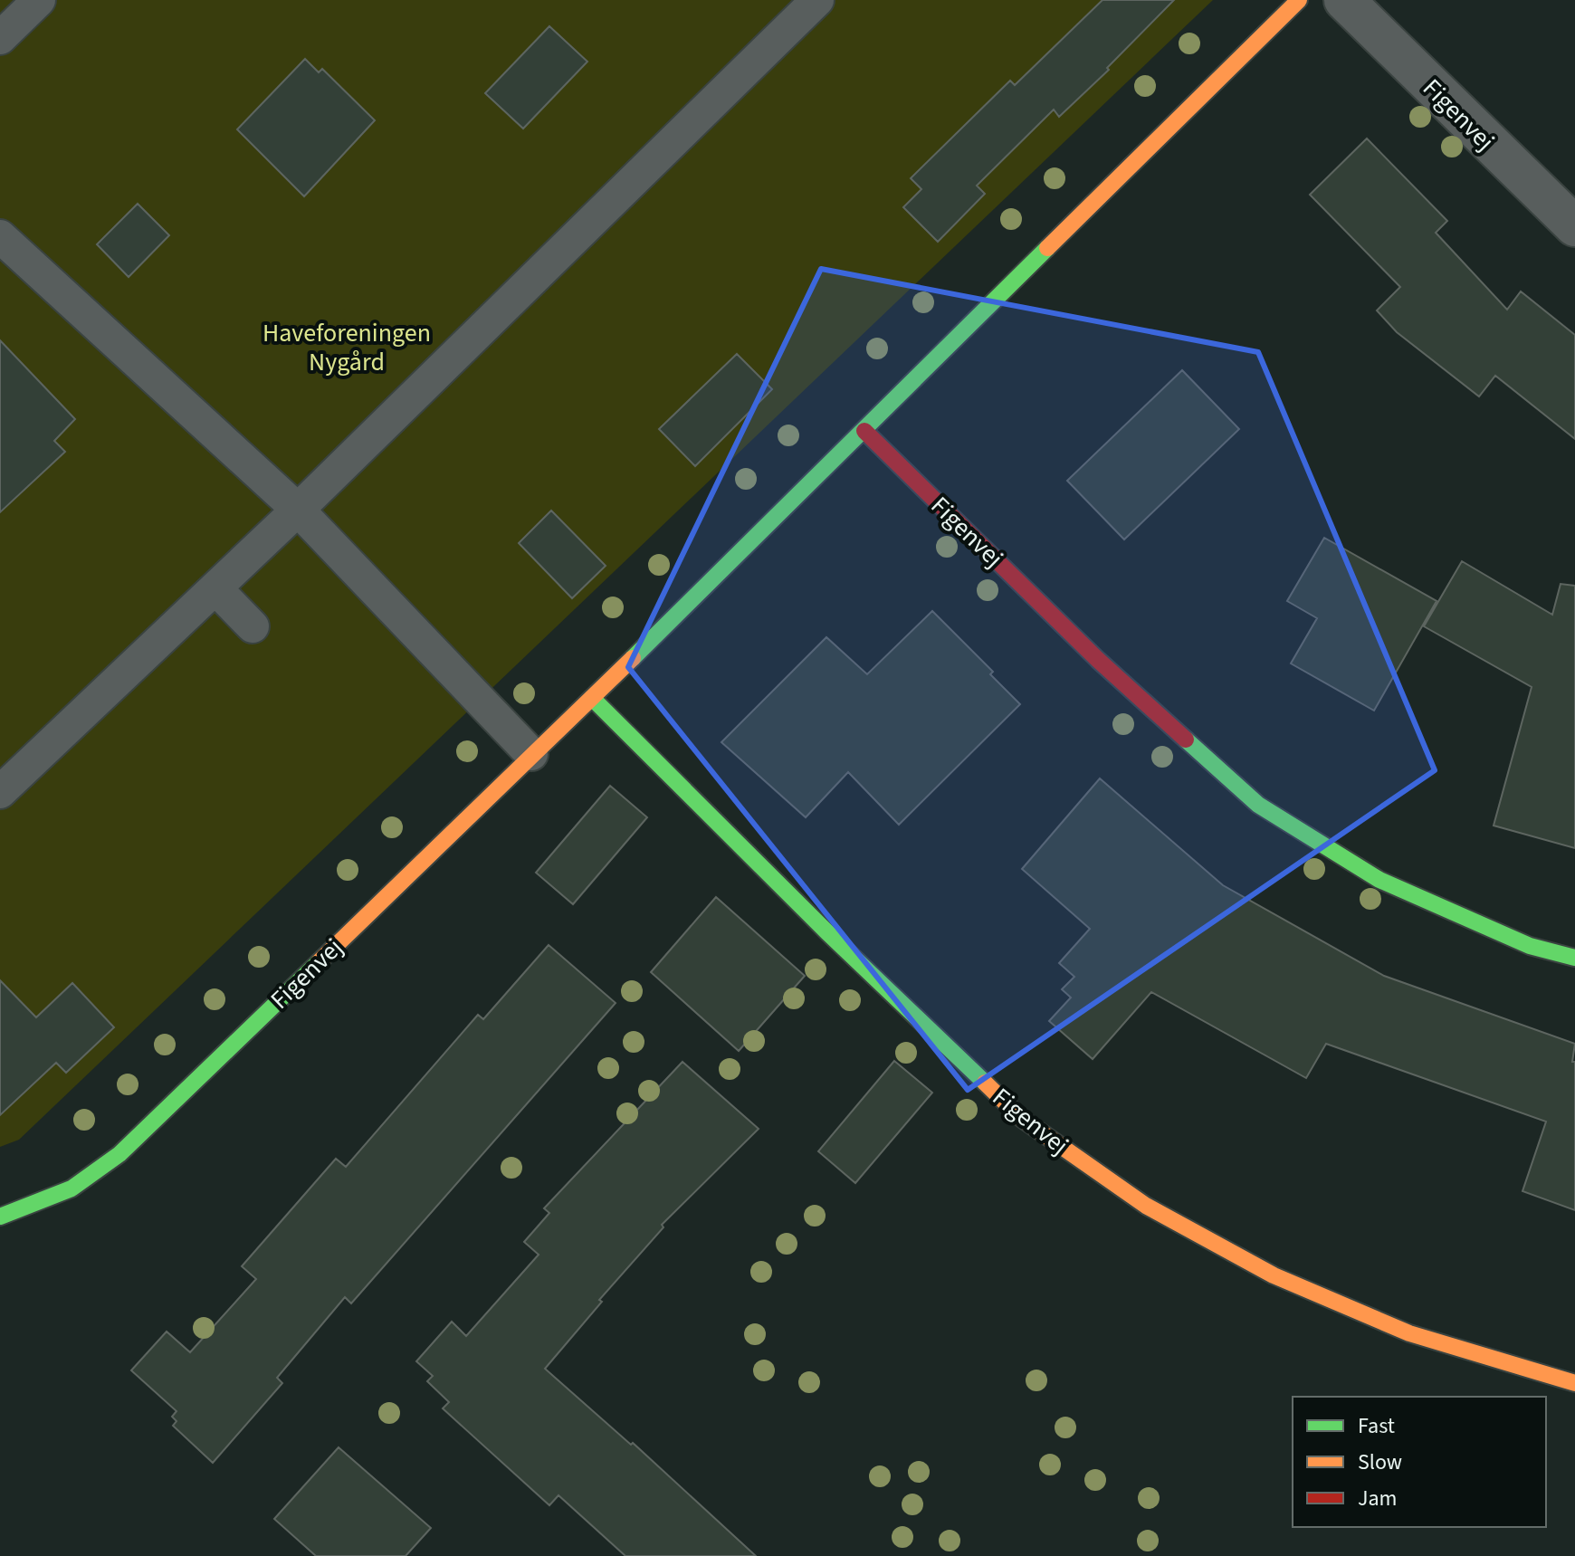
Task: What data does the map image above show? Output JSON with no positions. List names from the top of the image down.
{
  "streets": {
    "street": ["Figenvej"]
  },
  "parks": ["Haveforeningen Nygård"],
  "legend": ["Fast", "Slow", "Jam"]
}
